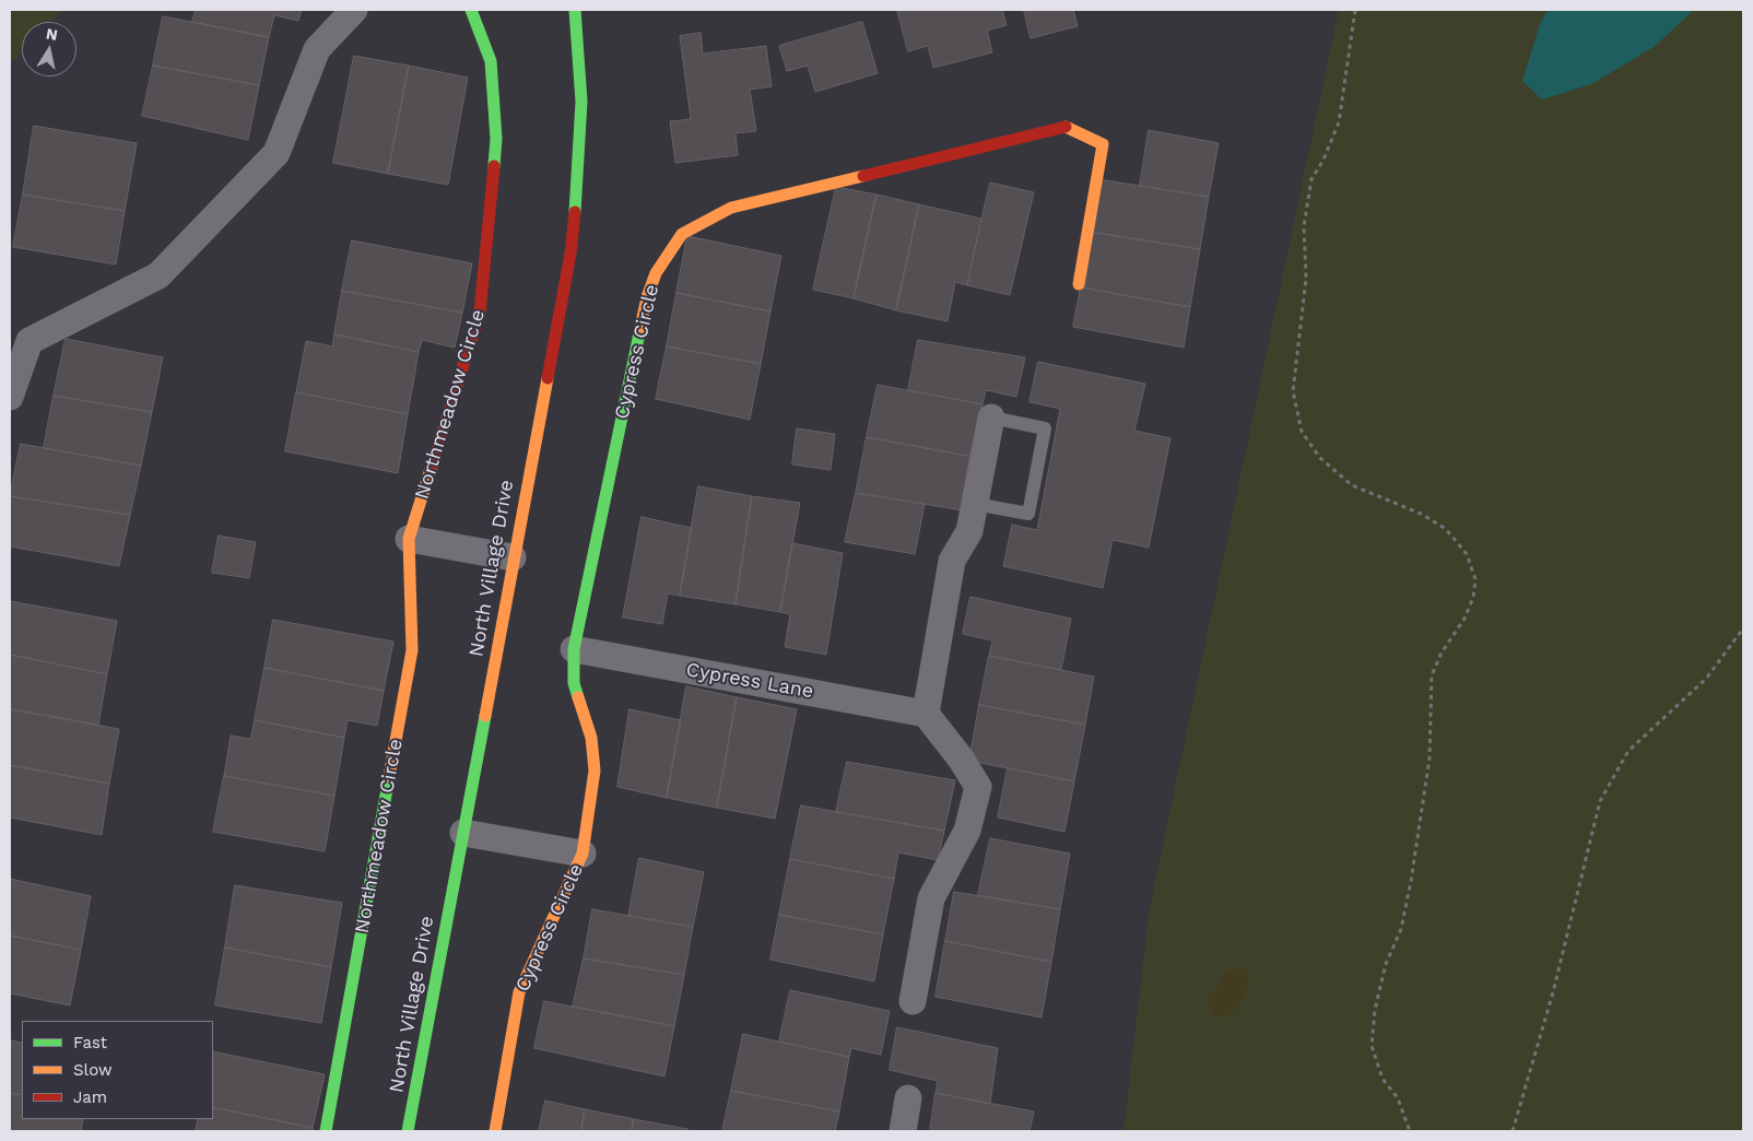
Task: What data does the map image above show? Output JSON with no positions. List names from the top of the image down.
{
  "streets": {
    "street": [
      "Cypress Circle",
      "Northmeadow Circle",
      "North Village Drive",
      "Cypress Lane"
    ]
  },
  "crossings": [
    ["Cypress Circle", "North Village Drive"],
    ["Cypress Circle", "Cypress Lane"]
  ],
  "legend": ["Fast", "Slow", "Jam"],
  "north": "top"
}
